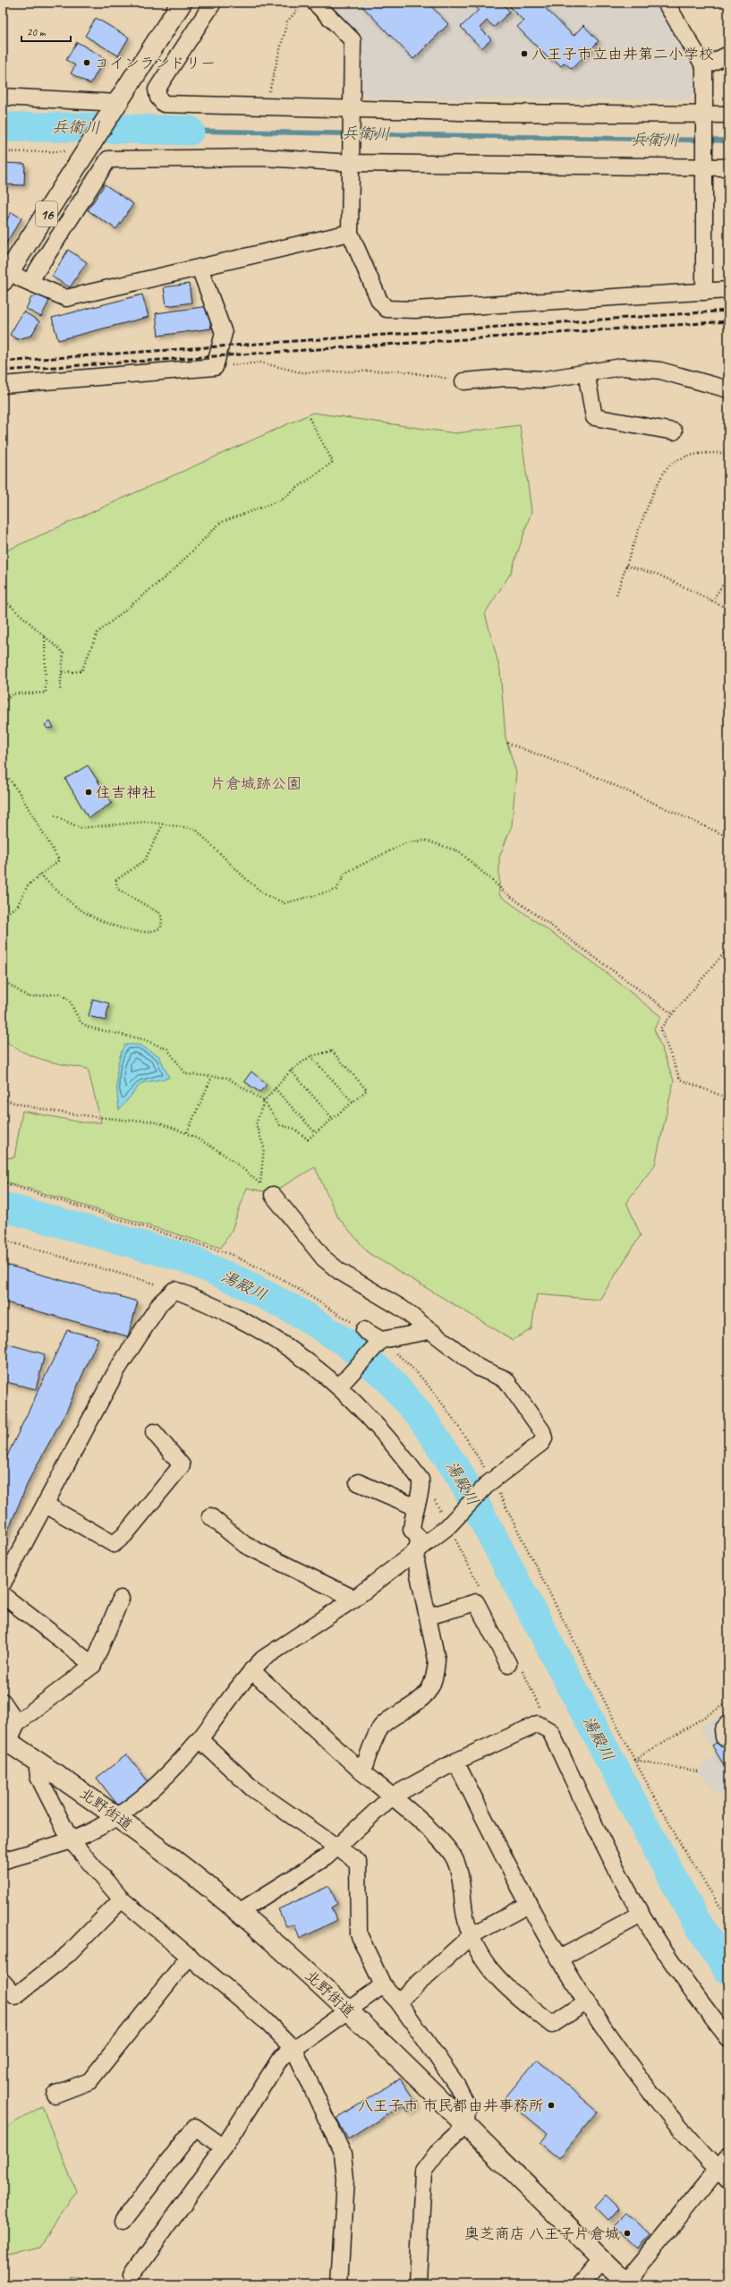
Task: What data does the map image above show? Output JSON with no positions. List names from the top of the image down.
{
  "streets": {
    "main road": ["16", "北野街道"]
  },
  "water": ["兵衛川", "湯殿川"],
  "parks": ["片倉城跡公園"],
  "places": [
    "八王子市立由井第二小学校",
    "コインランドリー",
    "住吉神社",
    "八王子市 市民都由井事務所",
    "奥芝商店 八王子片倉城"
  ],
  "scale_bar": "20 m"
}
